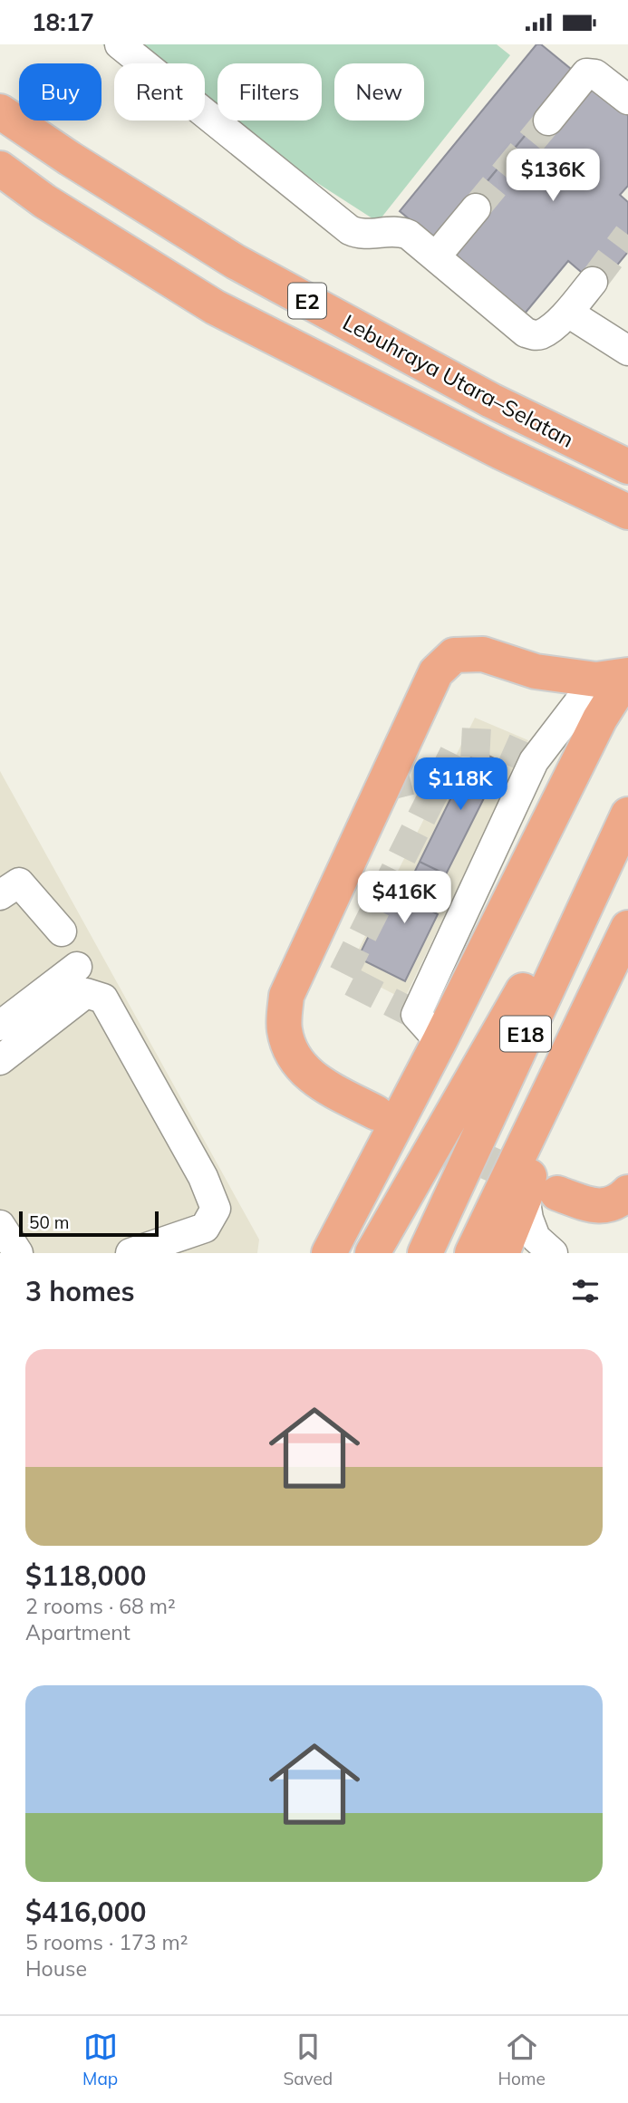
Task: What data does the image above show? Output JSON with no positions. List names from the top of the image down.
{
  "streets": {
    "highway": ["E2", "Lebuhraya Utara–Selatan", "E18"]
  },
  "scale_bar": "50 m",
  "page": {
    "status": "18:17",
    "chip": [
      "Buy",
      "Rent",
      "Filters",
      "New"
    ],
    "price": ["$136K", "$118K", "$416K"],
    "scale": "50 m",
    "heading": "3 homes",
    "list": [
      {
        "name": "$118,000",
        "note": "2 rooms · 68 m² · Apartment"
      },
      {
        "name": "$416,000",
        "note": "5 rooms · 173 m² · House"
      }
    ],
    "tabs": ["Map", "Saved", "Home"]
  }
}
